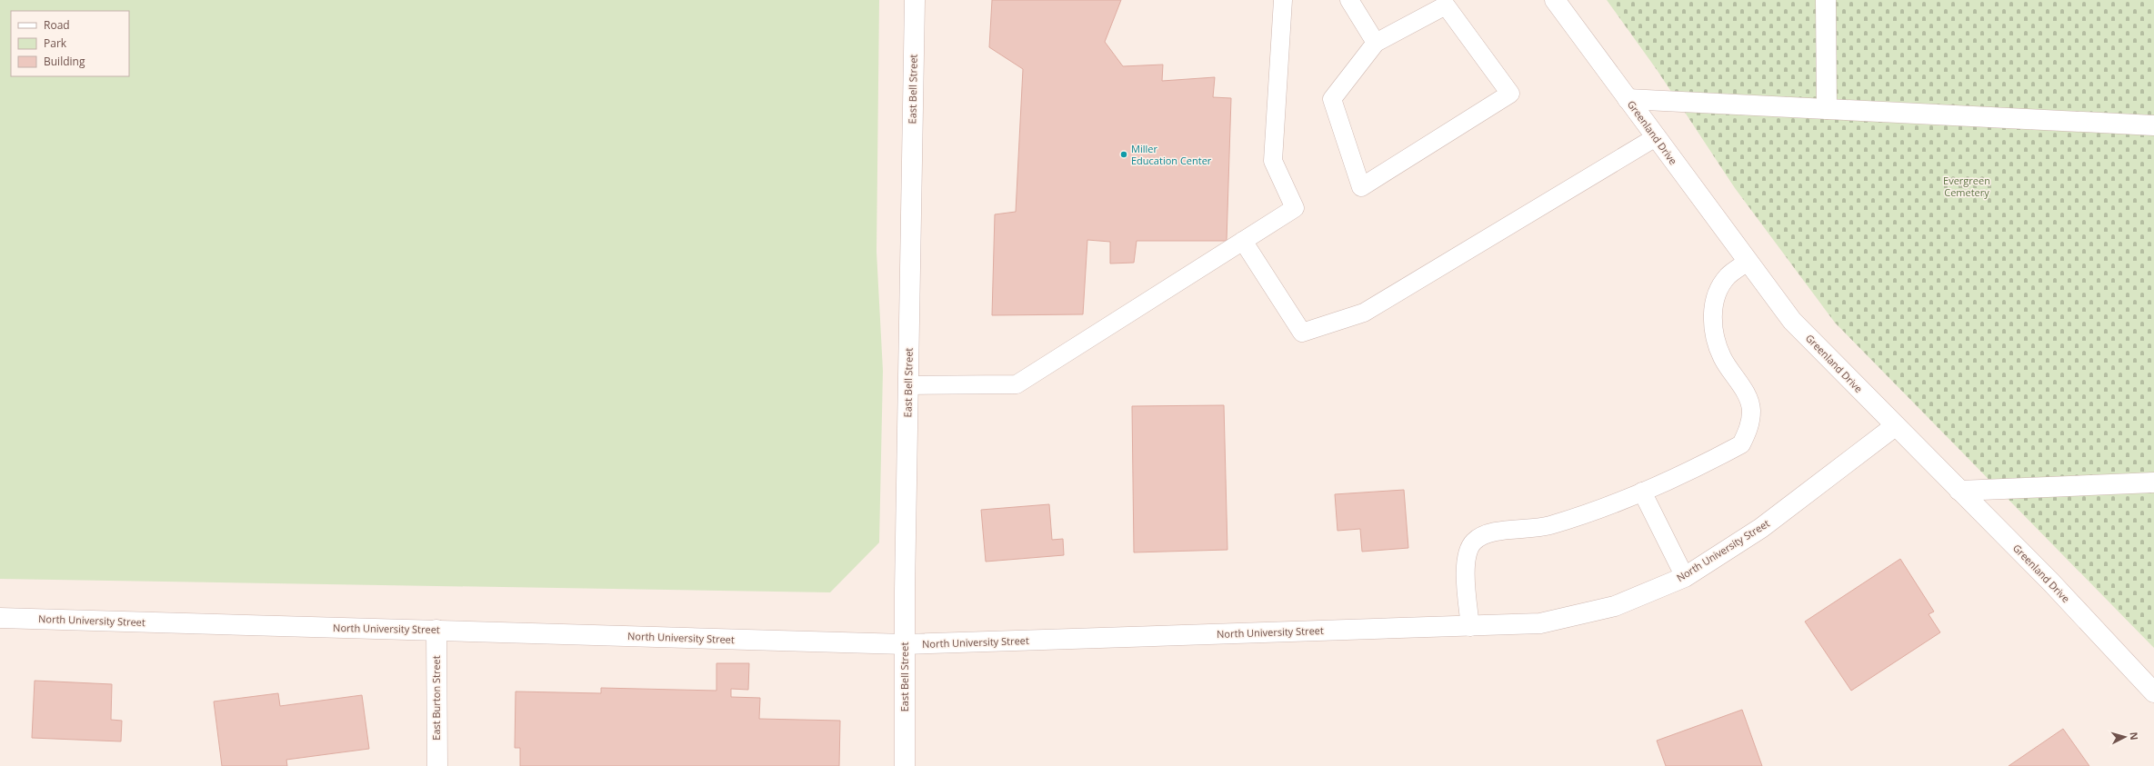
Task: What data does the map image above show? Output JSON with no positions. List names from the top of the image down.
{
  "streets": {
    "street": [
      "East Bell Street",
      "Greenland Drive",
      "North University Street",
      "East Burton Street"
    ]
  },
  "crossings": [
    ["East Bell Street", "North University Street"],
    ["Greenland Drive", "North University Street"],
    ["North University Street", "East Burton Street"]
  ],
  "parks": ["Evergreen Cemetery"],
  "places": ["Miller Education Center"],
  "legend": ["Road", "Park", "Building"],
  "north": "right"
}
